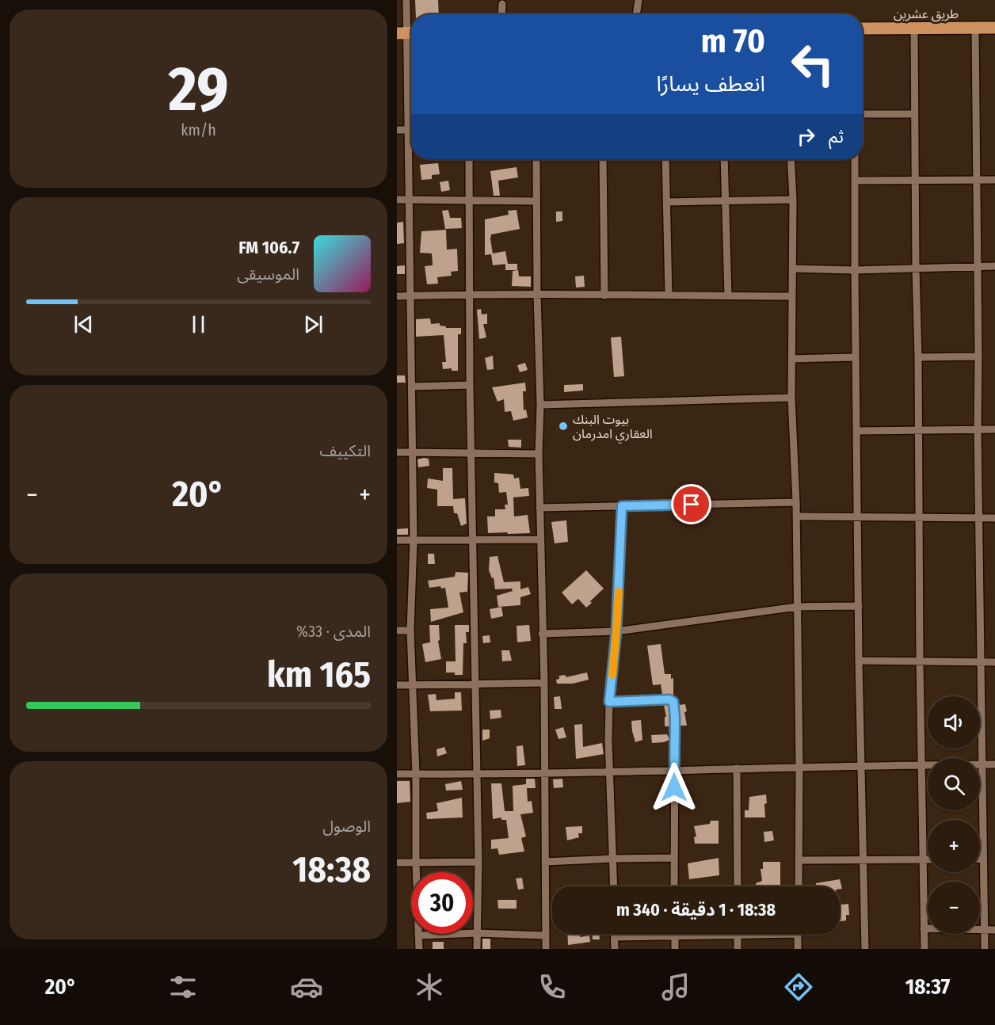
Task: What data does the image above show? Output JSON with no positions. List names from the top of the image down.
{
  "streets": {
    "main road": ["طريق عشرين"]
  },
  "places": ["بيوت البنك العقاري امدرمان"],
  "page": {
    "tile": [
      ["29", "km/h"],
      "التكييف",
      ["المدى · 33%", "165 km"],
      ["الوصول", "18:38"]
    ],
    "turn": ["70 m", "انعطف يسارًا"],
    "then": "ثم",
    "song": ["106.7 FM", "الموسيقى"],
    "heat": ["−", "20°", "+"],
    "map_buttons": ["+", "−"],
    "limit": "30",
    "trip": "18:38 · 1 دقيقة · 340 m",
    "tabs": ["18:37", "20°"]
  }
}
